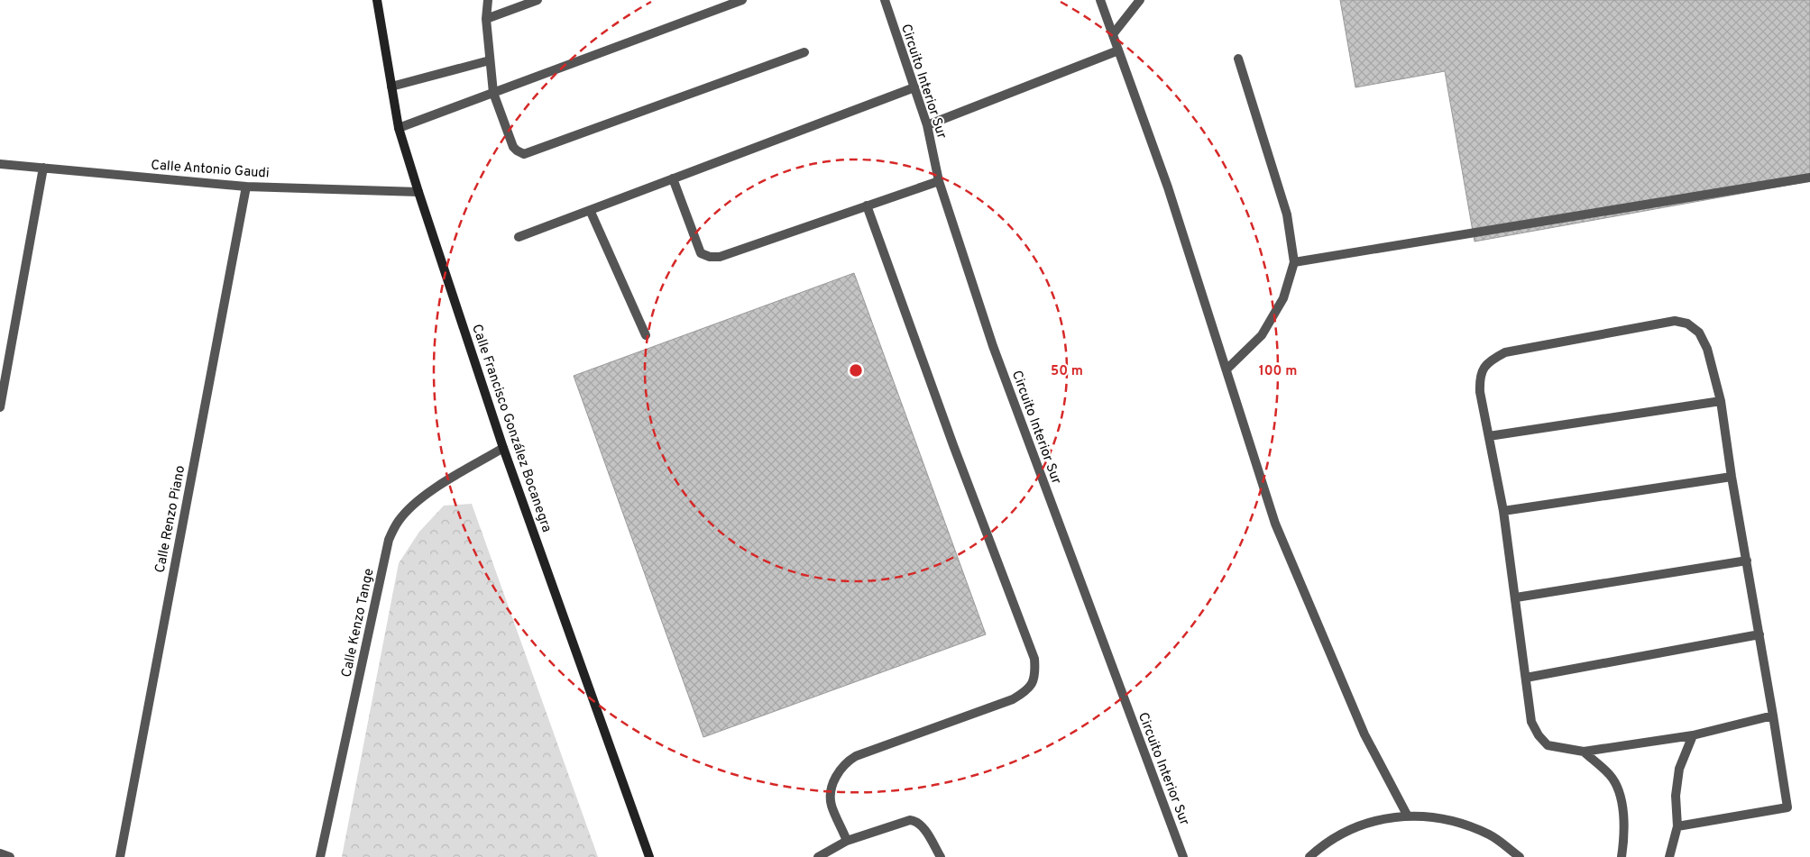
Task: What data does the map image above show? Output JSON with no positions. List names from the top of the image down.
{
  "streets": {
    "street": [
      "Circuito Interior Sur",
      "Calle Antonio Gaudi",
      "Calle Francisco González Bocanegra",
      "Calle Renzo Piano",
      "Calle Kenzo Tange"
    ]
  },
  "crossings": [
    ["Calle Antonio Gaudi", "Calle Francisco González Bocanegra"],
    ["Calle Antonio Gaudi", "Calle Renzo Piano"],
    ["Calle Francisco González Bocanegra", "Calle Kenzo Tange"]
  ],
  "rings": ["50 m", "100 m"]
}
